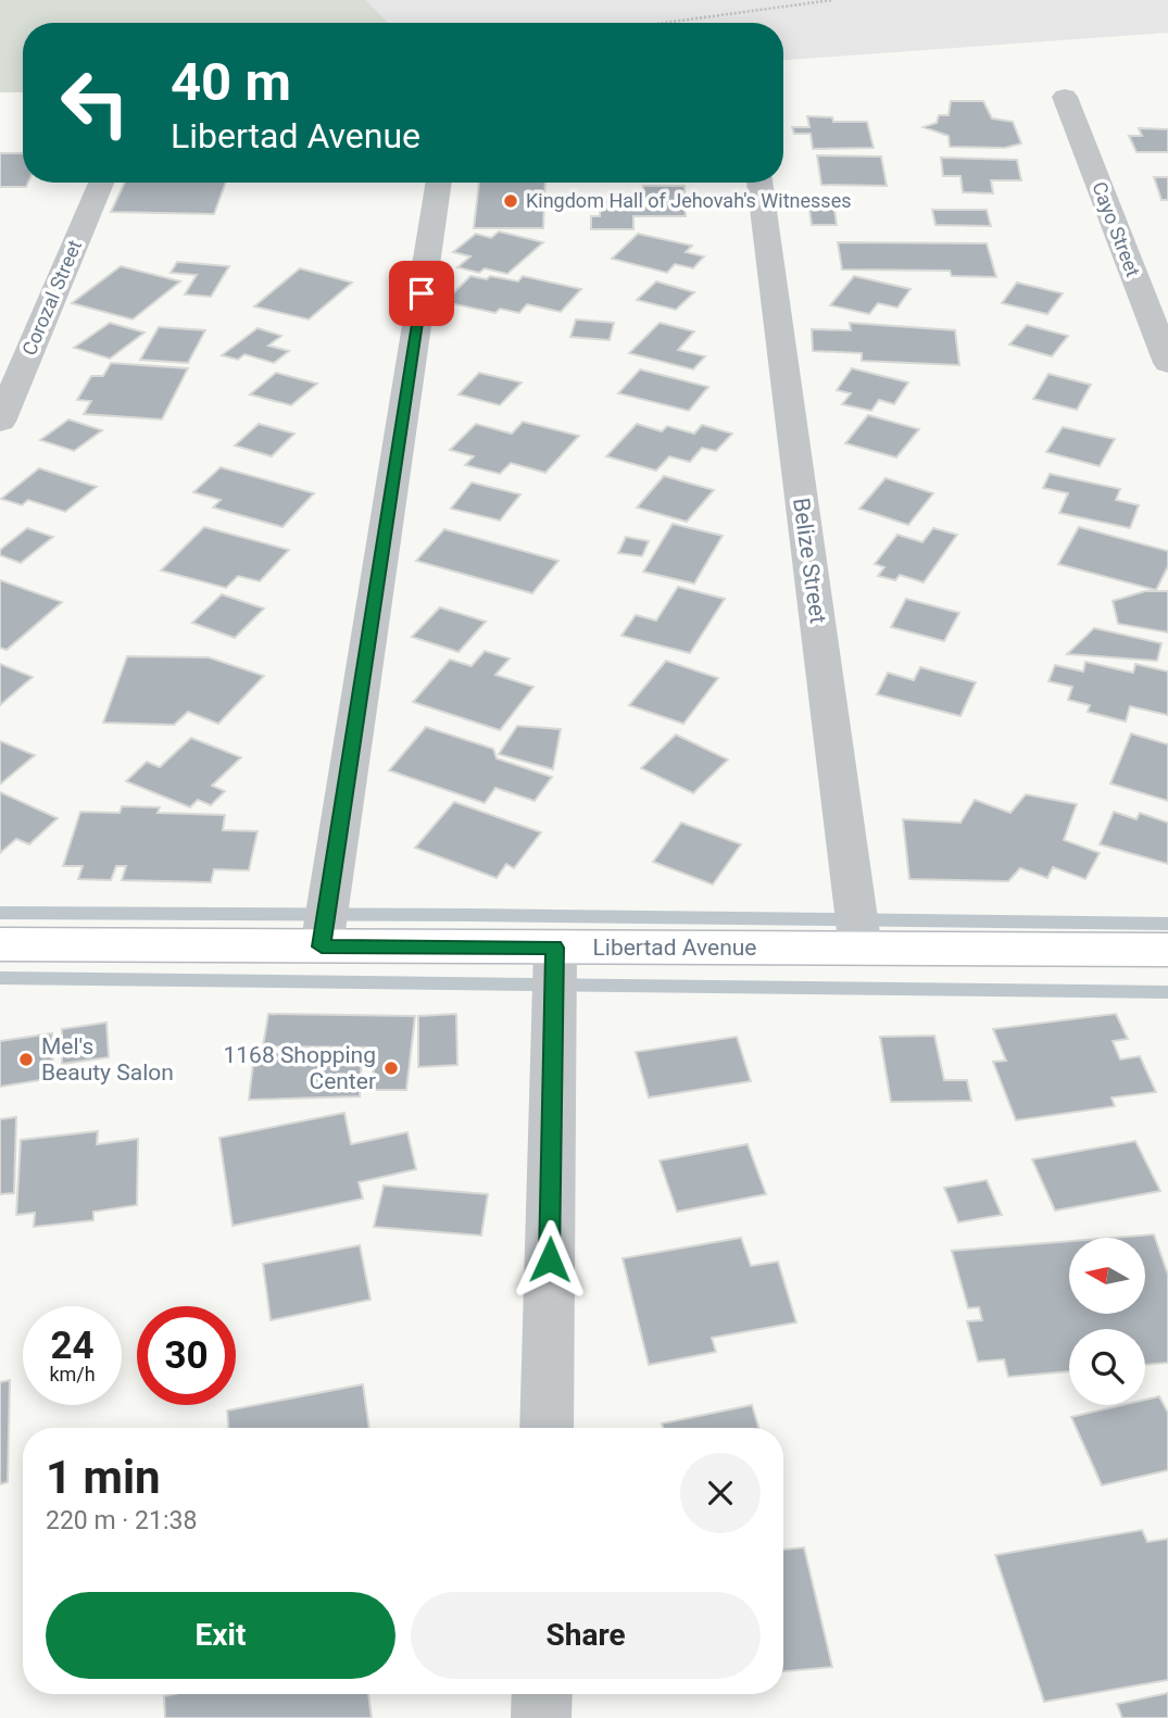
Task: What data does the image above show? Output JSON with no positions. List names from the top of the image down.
{
  "streets": {
    "street": [
      "Cayo Street",
      "Corozal Street",
      "Belize Street",
      "Libertad Avenue"
    ]
  },
  "crossings": [
    ["Belize Street", "Libertad Avenue"]
  ],
  "places": ["Kingdom Hall of Jehovah's Witnesses", "Mel's Beauty Salon", "1168 Shopping Center"],
  "north": "left",
  "page": {
    "turn": ["40 m", "Libertad Avenue"],
    "speed": "24 km/h",
    "limit": "30",
    "heading": ["1 min", "220 m · 21:38"],
    "buttons": ["Exit", "Share"]
  }
}
